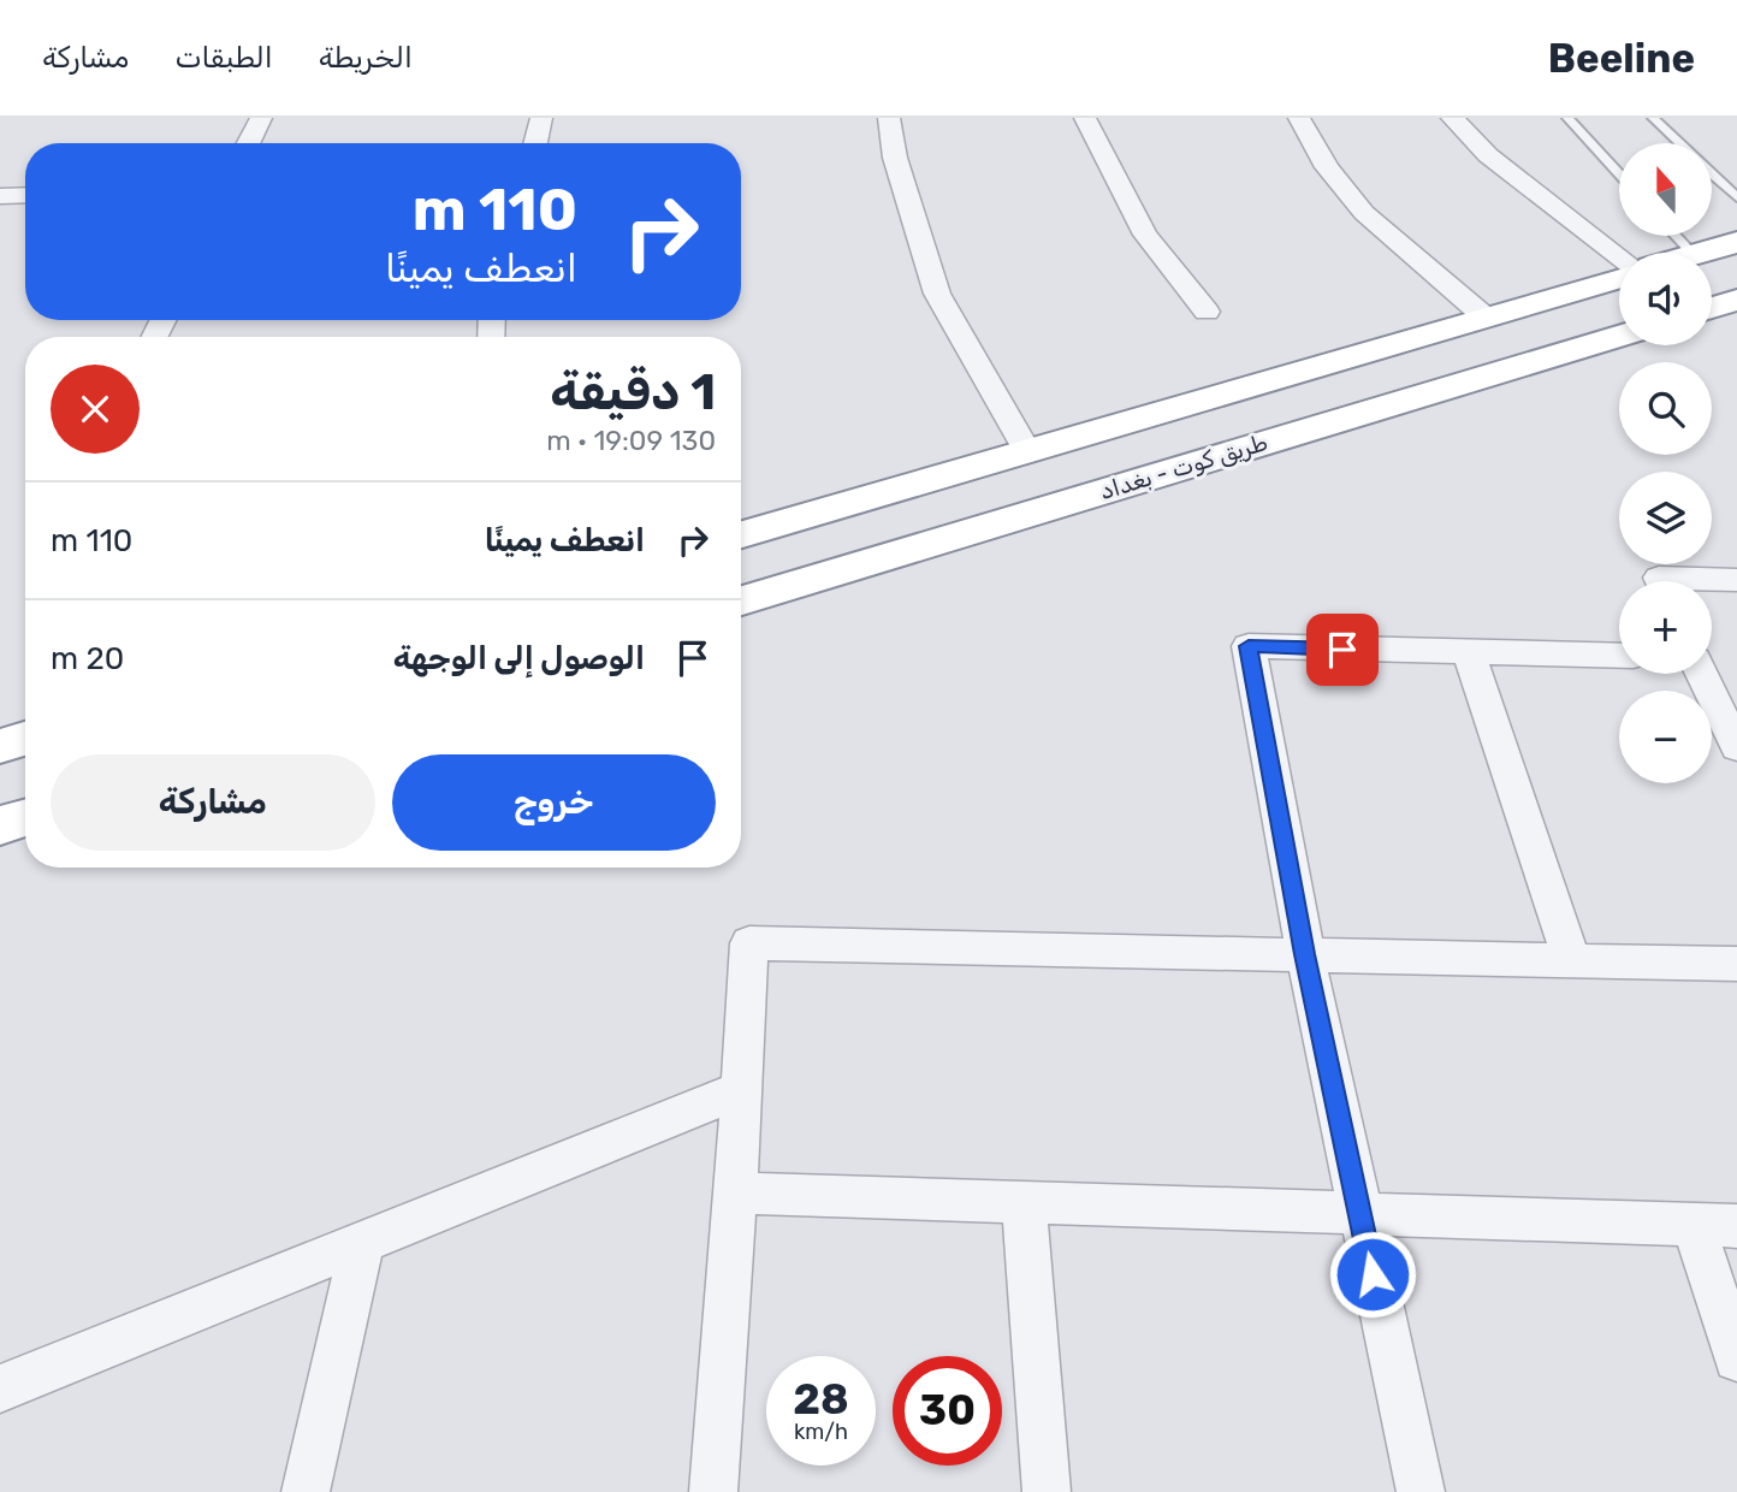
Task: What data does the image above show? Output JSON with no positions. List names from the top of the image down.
{
  "streets": {
    "highway": ["طريق كوت - بغداد"]
  },
  "north": "top",
  "page": {
    "header": "Beeline",
    "nav": ["الخريطة", "الطبقات", "مشاركة"],
    "map_buttons": ["+", "−"],
    "turn": ["110 m", "انعطف يمينًا"],
    "heading": ["1 دقيقة", "130 m · 19:09"],
    "list": [
      {
        "name": "انعطف يمينًا",
        "value": "110 m"
      },
      {
        "name": "الوصول إلى الوجهة",
        "value": "20 m"
      }
    ],
    "buttons": ["خروج", "مشاركة"],
    "speed": "28 km/h",
    "limit": "30"
  }
}
